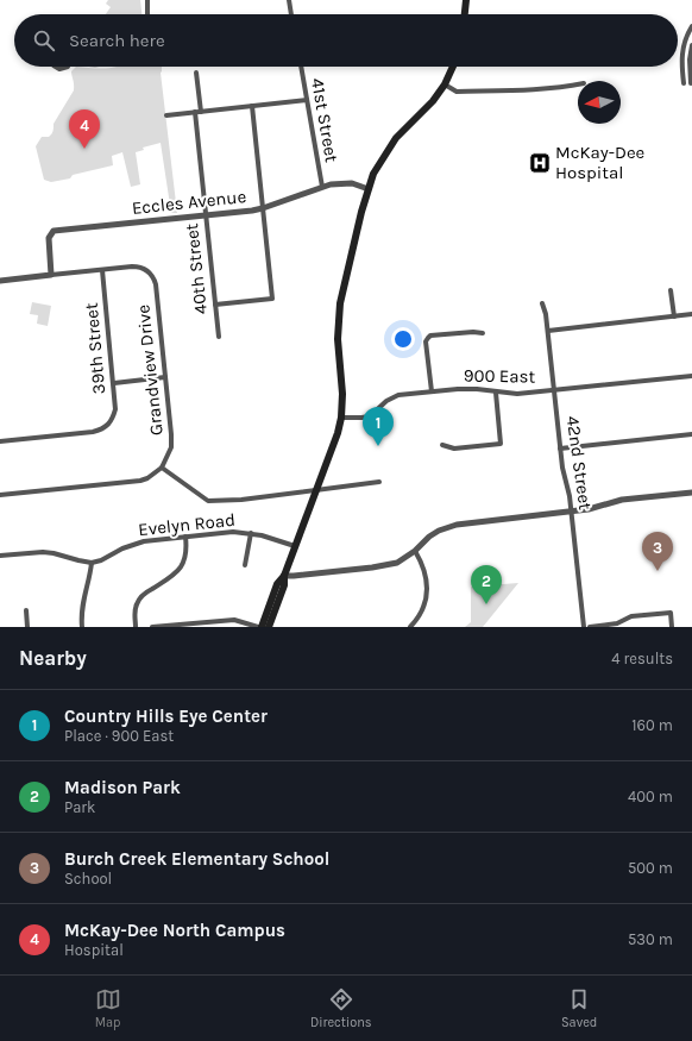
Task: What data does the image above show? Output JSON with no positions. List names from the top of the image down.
{
  "streets": {
    "street": [
      "41st Street",
      "Eccles Avenue",
      "40th Street",
      "39th Street",
      "Grandview Drive",
      "900 East",
      "42nd Street",
      "Evelyn Road"
    ]
  },
  "crossings": [
    ["41st Street", "Eccles Avenue"],
    ["Eccles Avenue", "40th Street"],
    ["39th Street", "Grandview Drive"],
    ["900 East", "42nd Street"]
  ],
  "places": {
    "hospital": ["McKay-Dee Hospital"]
  },
  "north": "left",
  "page": {
    "search": "Search here",
    "pins": [
      "4",
      "1",
      "3",
      "2"
    ],
    "heading": ["Nearby", "4 results"],
    "list": [
      {
        "mark": "1",
        "name": "Country Hills Eye Center",
        "note": "Place · 900 East",
        "value": "160 m"
      },
      {
        "mark": "2",
        "name": "Madison Park",
        "note": "Park",
        "value": "400 m"
      },
      {
        "mark": "3",
        "name": "Burch Creek Elementary School",
        "note": "School",
        "value": "500 m"
      },
      {
        "mark": "4",
        "name": "McKay-Dee North Campus",
        "note": "Hospital",
        "value": "530 m"
      }
    ],
    "nav": ["Map", "Directions", "Saved"]
  }
}
